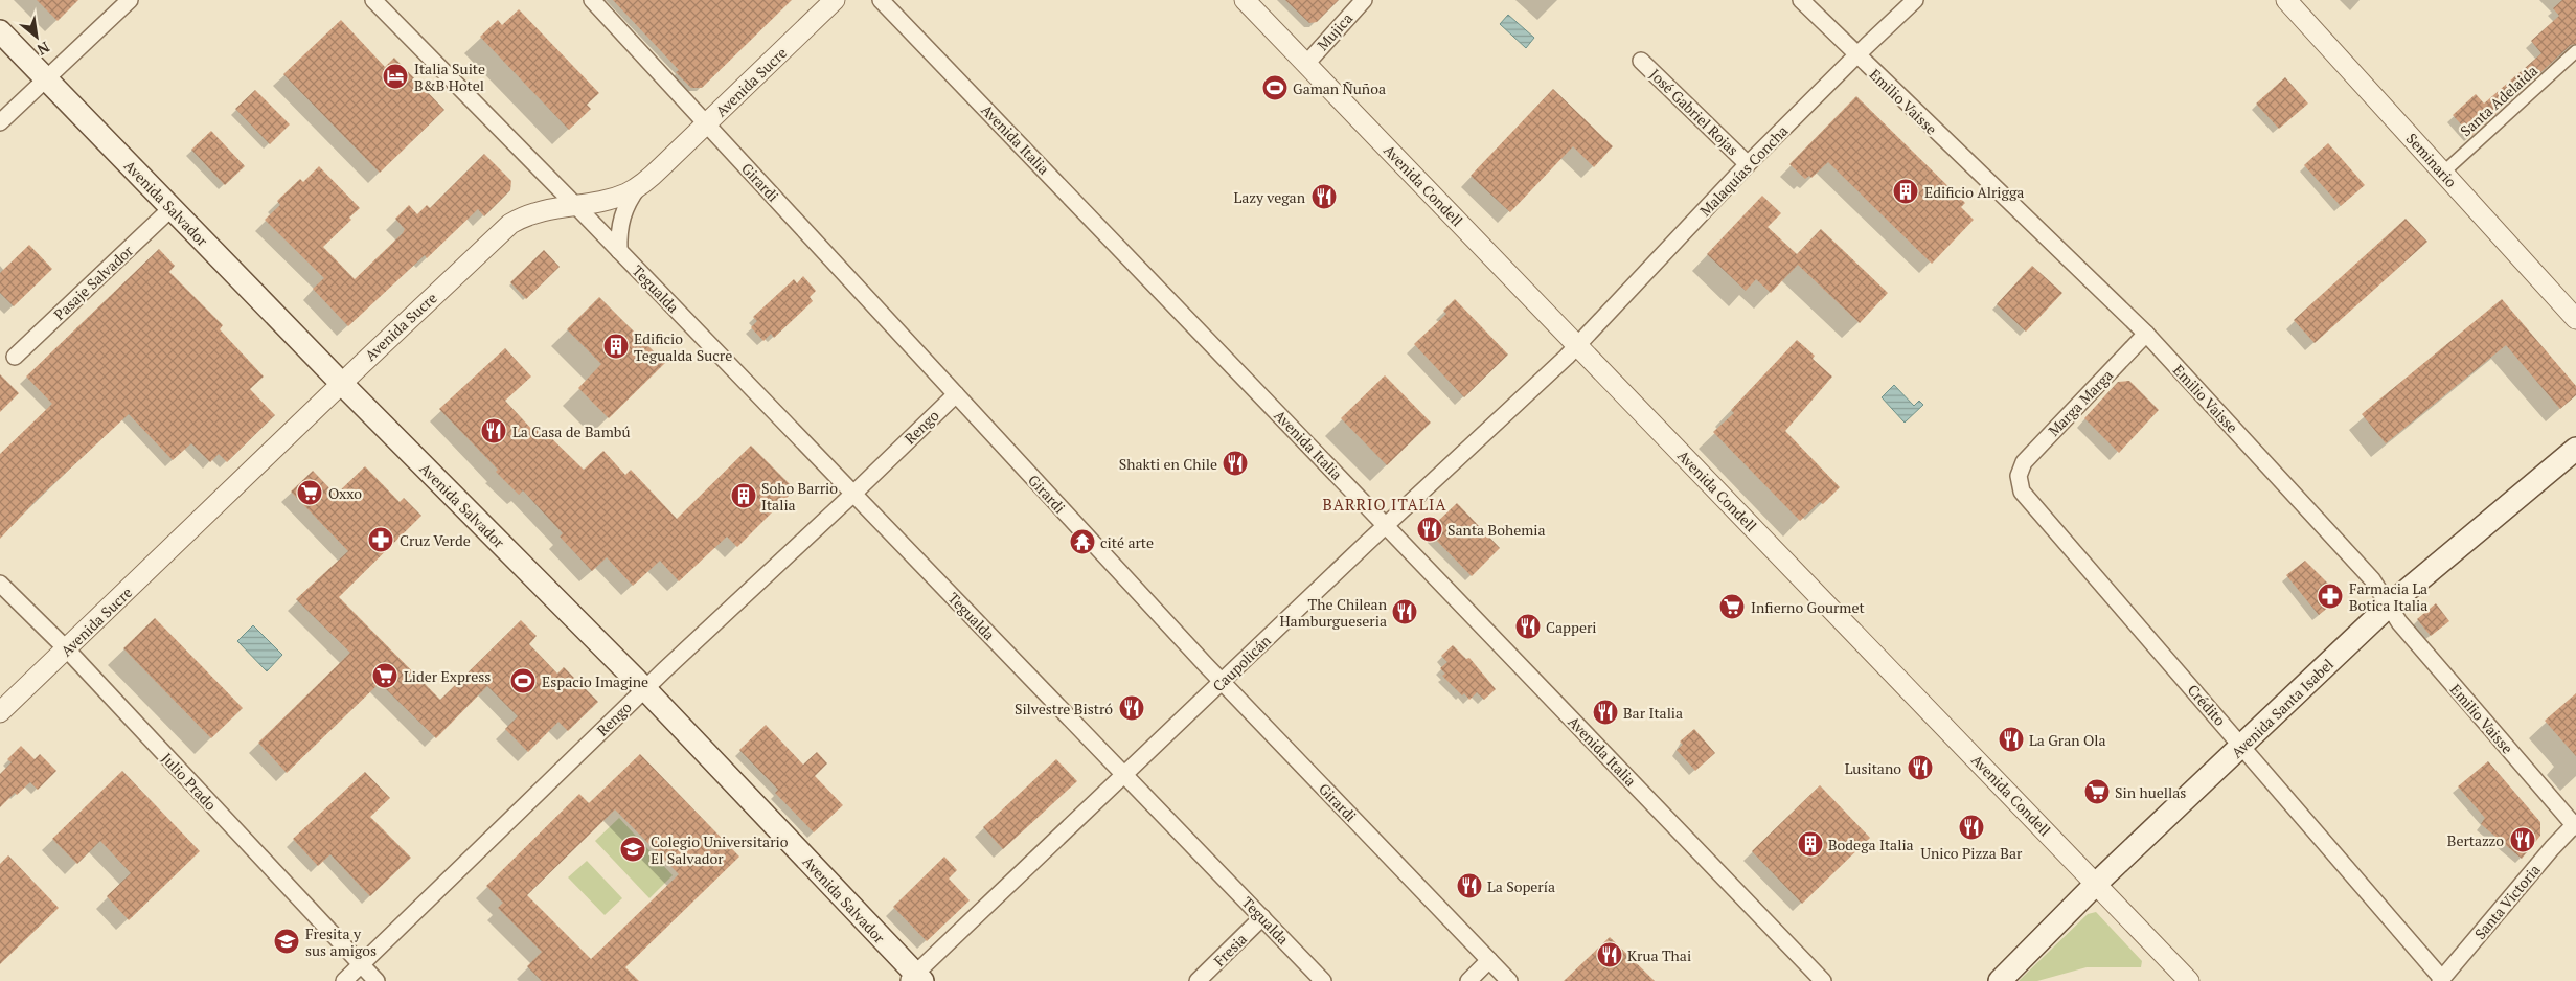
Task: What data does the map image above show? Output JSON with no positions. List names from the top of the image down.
{
  "streets": {
    "main road": ["Avenida Salvador", "Avenida Santa Isabel"],
    "street": [
      "Mujica",
      "Avenida Sucre",
      "Santa Adelaida",
      "Emilio Vaisse",
      "José Gabriel Rojas",
      "Avenida Italia",
      "Seminario",
      "Malaquías Concha",
      "Girardi",
      "Avenida Condell",
      "Pasaje Salvador",
      "Tegualda",
      "Marga Marga",
      "Rengo",
      "Caupolicán",
      "Crédito",
      "Julio Prado",
      "Santa Victoria",
      "Fresia"
    ]
  },
  "crossings": [
    ["Mujica", "Avenida Condell"],
    ["Avenida Sucre", "Girardi"],
    ["Avenida Sucre", "Avenida Salvador"],
    ["Avenida Sucre", "Tegualda"],
    ["Avenida Sucre", "Julio Prado"],
    ["Santa Adelaida", "Seminario"],
    ["Emilio Vaisse", "Malaquías Concha"],
    ["Emilio Vaisse", "Marga Marga"],
    ["Emilio Vaisse", "Avenida Santa Isabel"],
    ["Emilio Vaisse", "Santa Victoria"],
    ["José Gabriel Rojas", "Malaquías Concha"],
    ["Avenida Italia", "Caupolicán"],
    ["Malaquías Concha", "Avenida Condell"],
    ["Malaquías Concha", "Caupolicán"],
    ["Girardi", "Rengo"],
    ["Girardi", "Caupolicán"],
    ["Avenida Condell", "Caupolicán"],
    ["Avenida Condell", "Avenida Santa Isabel"],
    ["Avenida Salvador", "Pasaje Salvador"],
    ["Avenida Salvador", "Rengo"],
    ["Avenida Salvador", "Caupolicán"],
    ["Tegualda", "Rengo"],
    ["Tegualda", "Caupolicán"],
    ["Tegualda", "Fresia"],
    ["Marga Marga", "Crédito"],
    ["Rengo", "Julio Prado"],
    ["Crédito", "Avenida Santa Isabel"],
    ["Crédito", "Santa Victoria"]
  ],
  "districts": ["BARRIO ITALIA"],
  "places": {
    "hotel": ["Italia Suite B&B Hotel"],
    "sports": ["Gaman Ñuñoa", "Espacio Imagine"],
    "building": [
      "Edificio Alrigga",
      "Edificio Tegualda Sucre",
      "Soho Barrio Italia",
      "Bodega Italia"
    ],
    "restaurant": [
      "Lazy vegan",
      "La Casa de Bambú",
      "Shakti en Chile",
      "Santa Bohemia",
      "The Chilean Hamburgueseria",
      "Capperi",
      "Silvestre Bistró",
      "Bar Italia",
      "La Gran Ola",
      "Lusitano",
      "Unico Pizza Bar",
      "Bertazzo",
      "La Sopería",
      "Krua Thai"
    ],
    "supermarket": [
      "Oxxo",
      "Infierno Gourmet",
      "Lider Express",
      "Sin huellas"
    ],
    "pharmacy": ["Cruz Verde", "Farmacia La Botica Italia"],
    "temple": ["cité arte"],
    "school or university": ["Colegio Universitario El Salvador", "Fresita y sus amigos"]
  },
  "north": "bottom right"
}
